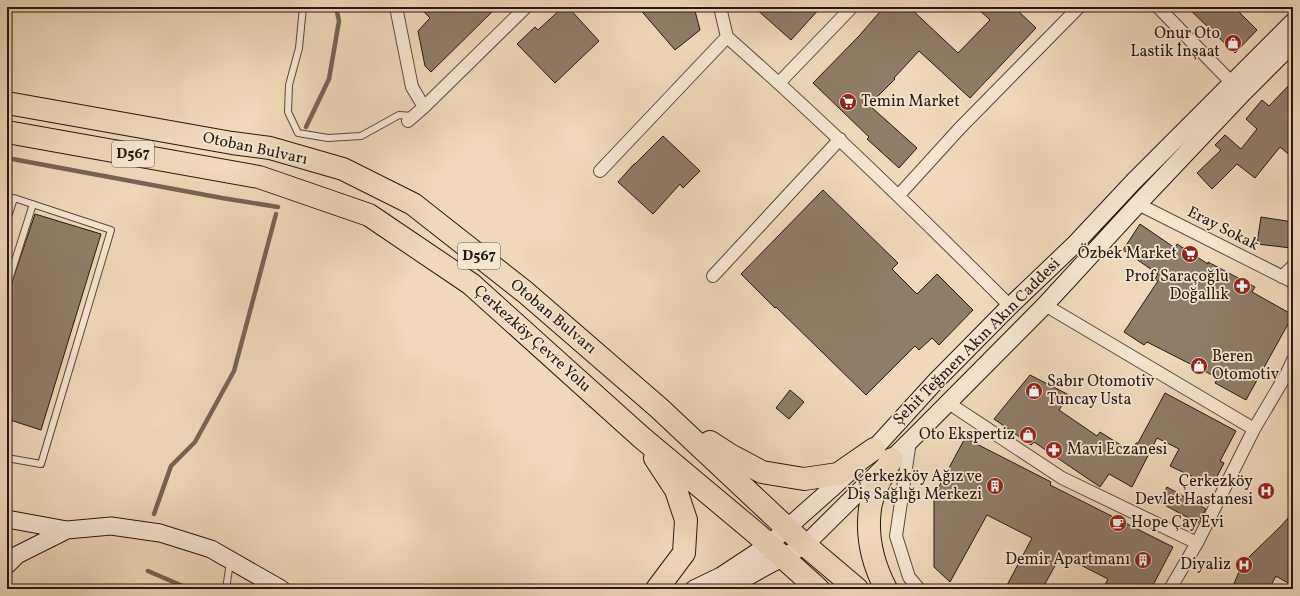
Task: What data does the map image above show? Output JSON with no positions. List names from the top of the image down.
{
  "streets": {
    "highway": ["Otoban Bulvarı", "D567", "Çerkezköy Çevre Yolu"],
    "main road": ["Şehit Teğmen Akın Akın Caddesi"],
    "street": ["Eray Sokak"]
  },
  "crossings": [
    ["Otoban Bulvarı", "Şehit Teğmen Akın Akın Caddesi"],
    ["D567", "Çerkezköy Çevre Yolu"],
    ["D567", "Şehit Teğmen Akın Akın Caddesi"],
    ["Eray Sokak", "Şehit Teğmen Akın Akın Caddesi"],
    ["Çerkezköy Çevre Yolu", "Şehit Teğmen Akın Akın Caddesi"]
  ],
  "places": {
    "shop": [
      "Onur Oto Lastik İnşaat",
      "Beren Otomotiv",
      "Sabır Otomotiv Tuncay Usta",
      "Oto Ekspertiz"
    ],
    "supermarket": ["Temin Market", "Özbek Market"],
    "pharmacy": ["Prof Saraçoğlu Doğallık", "Mavi Eczanesi"],
    "building": ["Çerkezköy Ağız ve Diş Sağlığı Merkezi", "Demir Apartmanı"],
    "hospital": ["Çerkezköy Devlet Hastanesi", "Diyaliz"],
    "cafe": ["Hope Çay Evi"]
  }
}
